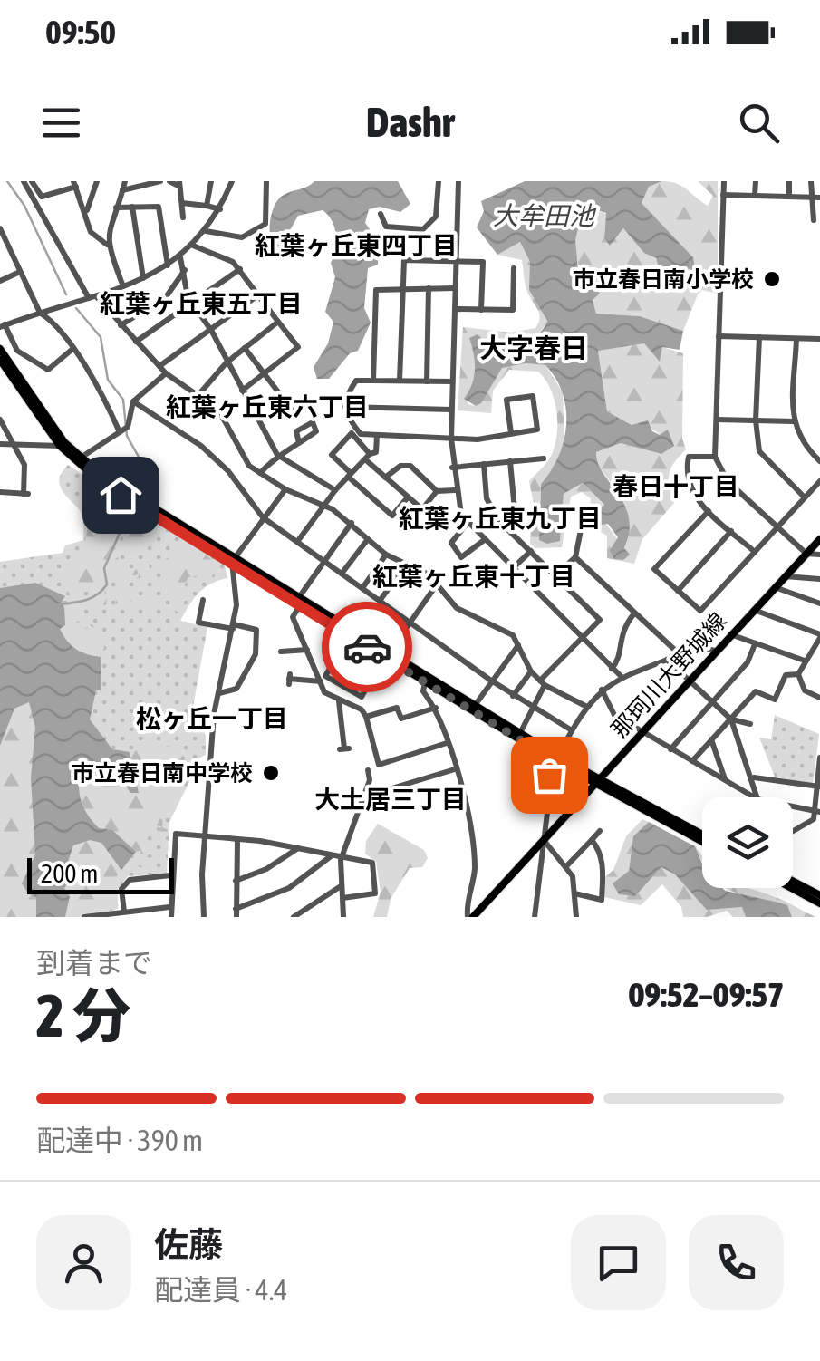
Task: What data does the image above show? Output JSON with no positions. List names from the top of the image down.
{
  "streets": {
    "main road": ["那珂川大野城線"]
  },
  "districts": [
    "紅葉ヶ丘東四丁目",
    "紅葉ヶ丘東五丁目",
    "大字春日",
    "紅葉ヶ丘東六丁目",
    "春日十丁目",
    "紅葉ヶ丘東九丁目",
    "紅葉ヶ丘東十丁目",
    "松ヶ丘一丁目",
    "大土居三丁目"
  ],
  "water": ["大牟田池"],
  "places": ["市立春日南小学校", "市立春日南中学校"],
  "scale_bar": "200 m",
  "page": {
    "status": "09:50",
    "header": "Dashr",
    "scale": "200 m",
    "heading": ["2 分", "到着まで", "09:52–09:57"],
    "panel": ["佐藤", "配達員 · 4.4"],
    "bar": "配達中 · 390 m"
  }
}
